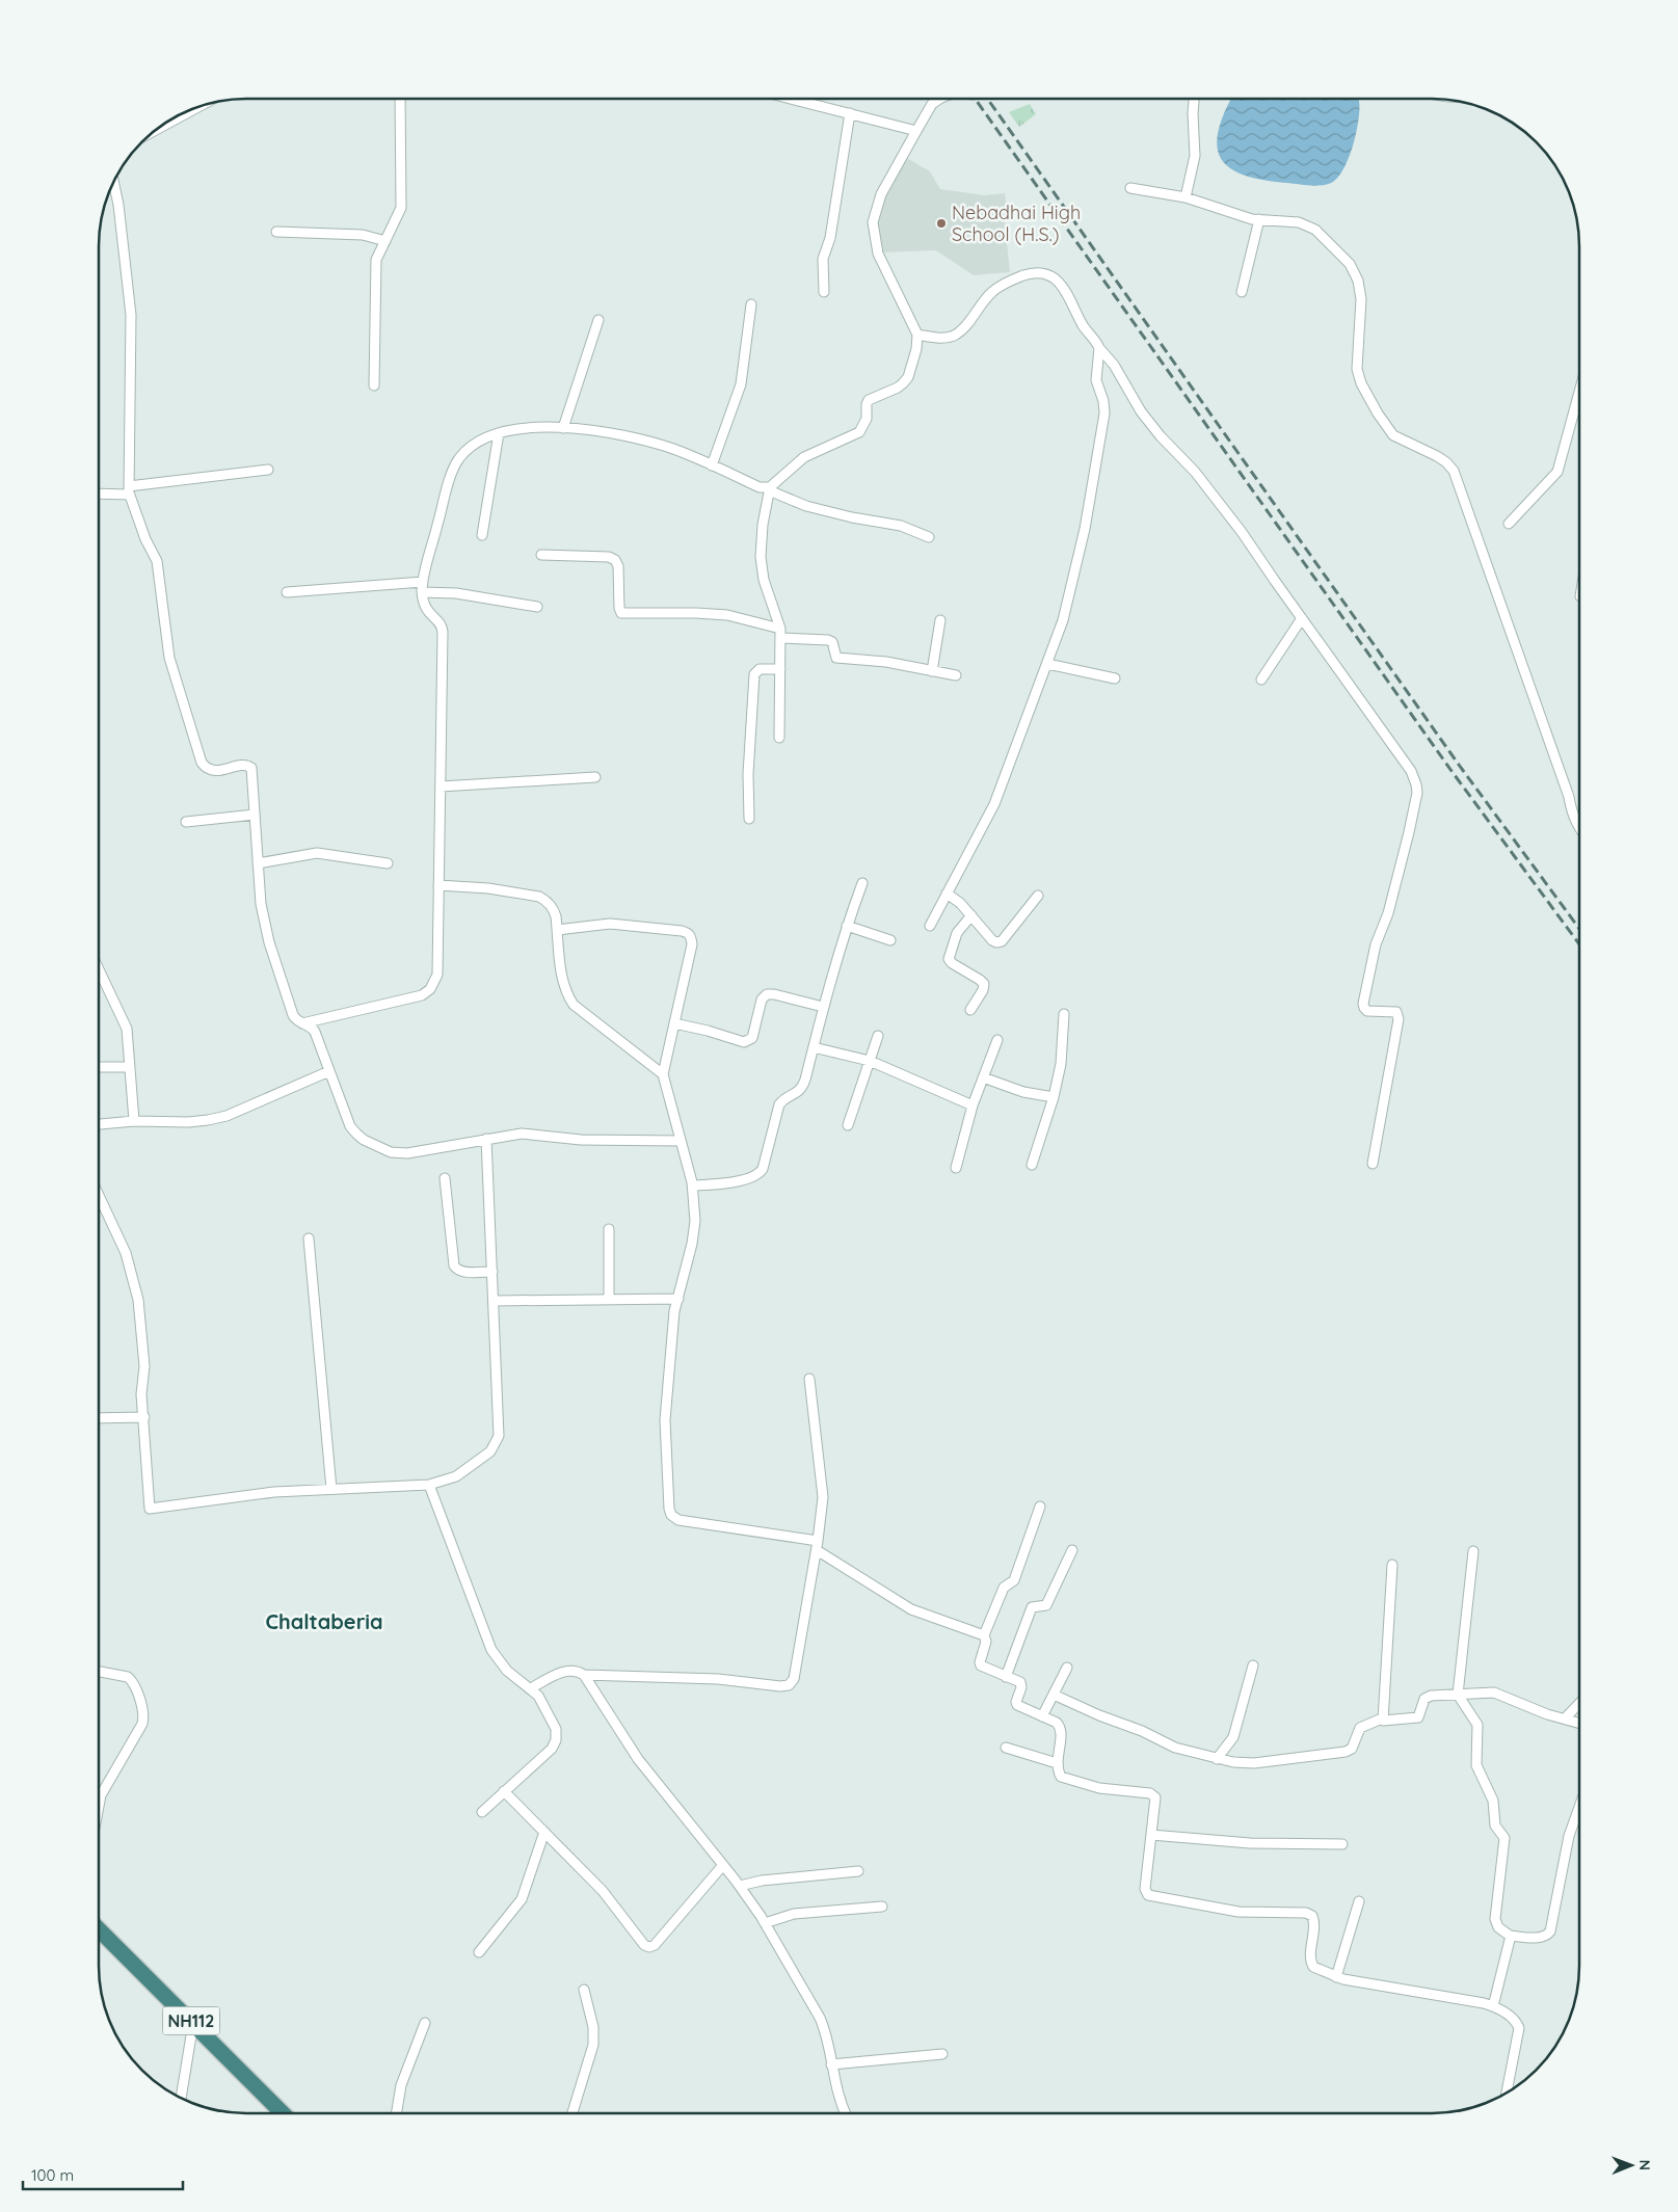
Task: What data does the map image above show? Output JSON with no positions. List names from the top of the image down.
{
  "streets": {
    "highway": ["NH112"]
  },
  "districts": ["Chaltaberia"],
  "places": ["Nebadhai High School (H.S.)"],
  "scale_bar": "100 m",
  "north": "right"
}
